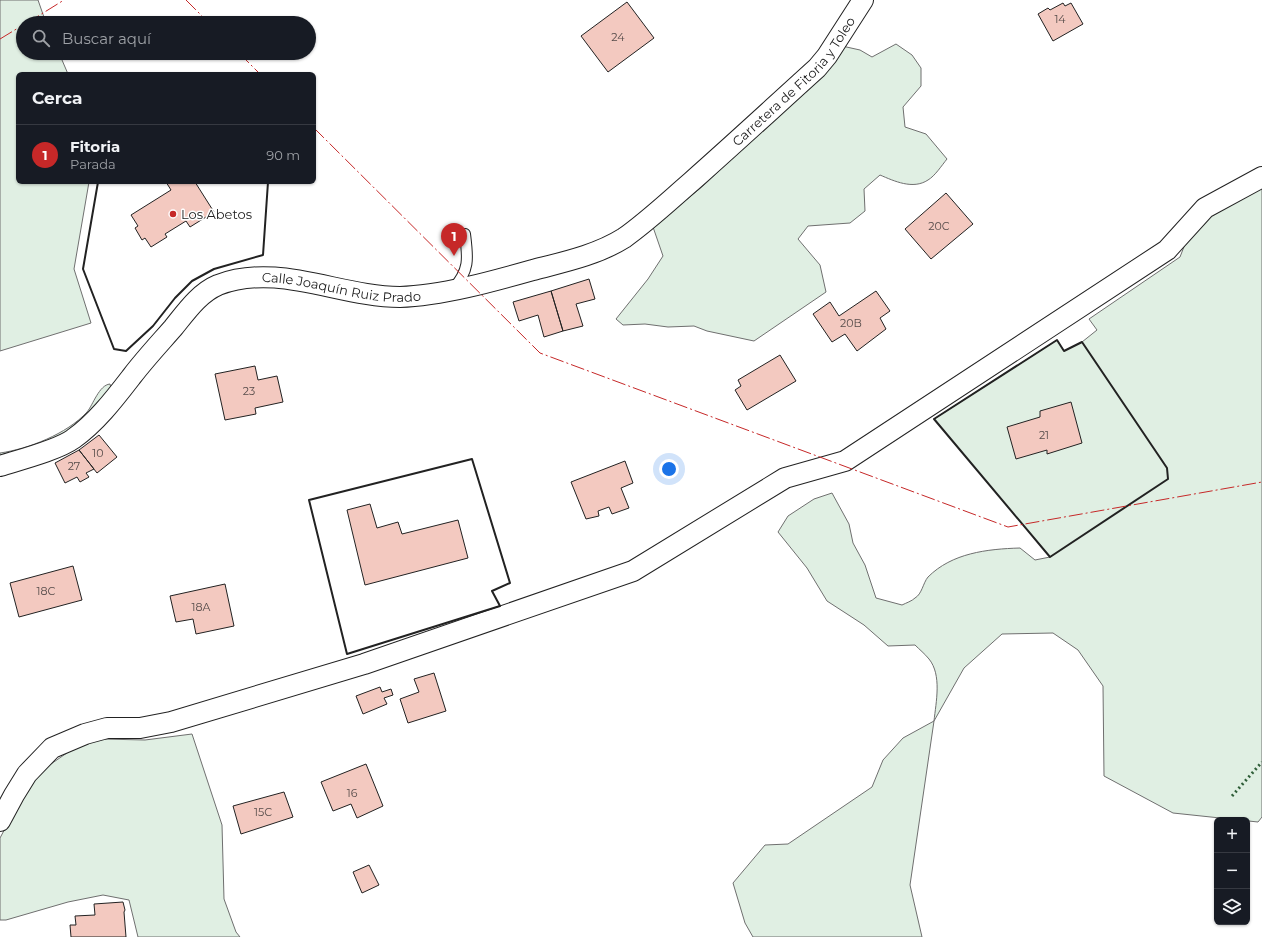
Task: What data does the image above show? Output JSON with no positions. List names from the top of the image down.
{
  "streets": {
    "street": ["Carretera de Fitoria y Toleo", "Calle Joaquín Ruiz Prado"]
  },
  "crossings": [
    ["Carretera de Fitoria y Toleo", "Calle Joaquín Ruiz Prado"]
  ],
  "places": ["Los Abetos"],
  "house_numbers": [
    "14",
    "24",
    "20C",
    "20B",
    "23",
    "21",
    "10",
    "27",
    "18C",
    "18A",
    "16",
    "15C"
  ],
  "page": {
    "search": "Buscar aquí",
    "heading": "Cerca",
    "list": [
      {
        "mark": "1",
        "name": "Fitoria",
        "note": "Parada",
        "value": "90 m"
      }
    ],
    "pins": "1",
    "map_buttons": ["+", "−"]
  }
}
